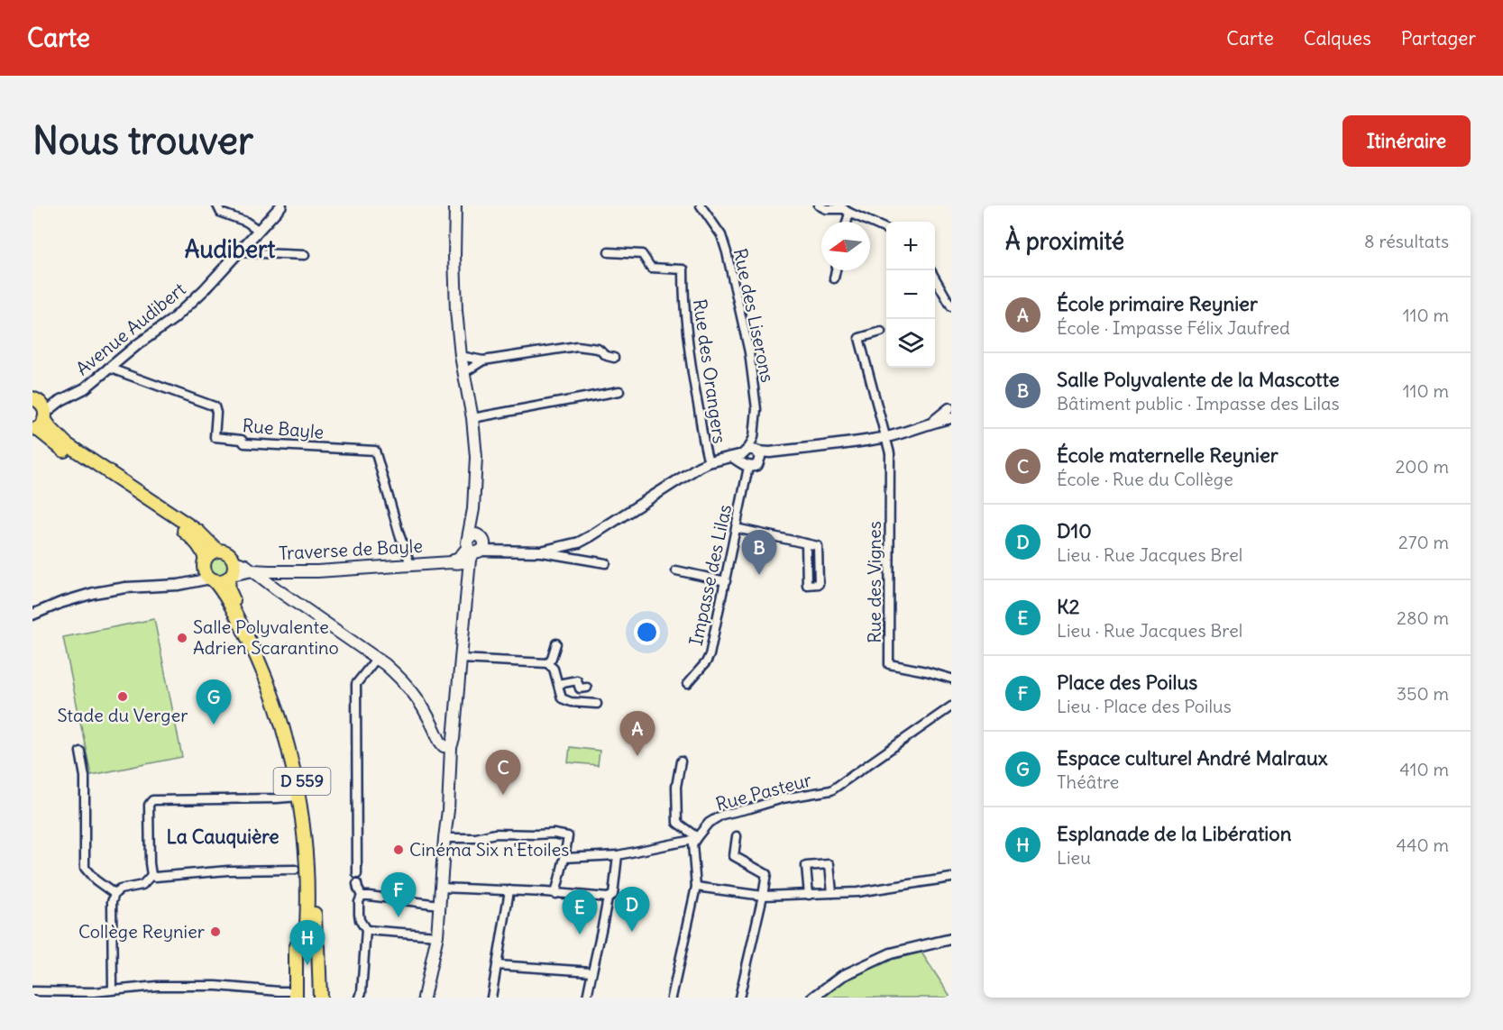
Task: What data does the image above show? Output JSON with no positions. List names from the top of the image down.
{
  "streets": {
    "main road": ["Traverse de Bayle", "D 559"],
    "street": [
      "Rue des Liserons",
      "Avenue Audibert",
      "Rue des Orangers",
      "Rue Bayle",
      "Impasse des Lilas",
      "Rue des Vignes",
      "Rue Pasteur"
    ]
  },
  "crossings": [
    ["Rue des Liserons", "Impasse des Lilas"],
    ["Avenue Audibert", "Rue Bayle"],
    ["Avenue Audibert", "D 559"],
    ["Rue Bayle", "Traverse de Bayle"],
    ["Traverse de Bayle", "D 559"]
  ],
  "districts": ["Audibert", "La Cauquière"],
  "places": [
    "Salle Polyvalente Adrien Scarantino",
    "Stade du Verger",
    "Cinéma Six n'Etoiles",
    "Collège Reynier"
  ],
  "north": "left",
  "page": {
    "header": "Carte",
    "nav": ["Carte", "Calques", "Partager"],
    "buttons": "Itinéraire",
    "title": "Nous trouver",
    "heading": ["À proximité", "8 résultats"],
    "map_buttons": ["+", "−"],
    "list": [
      {
        "mark": "A",
        "name": "École primaire Reynier",
        "note": "École · Impasse Félix Jaufred",
        "value": "110 m"
      },
      {
        "mark": "B",
        "name": "Salle Polyvalente de la Mascotte",
        "note": "Bâtiment public · Impasse des Lilas",
        "value": "110 m"
      },
      {
        "mark": "C",
        "name": "École maternelle Reynier",
        "note": "École · Rue du Collège",
        "value": "200 m"
      },
      {
        "mark": "D",
        "name": "D10",
        "note": "Lieu · Rue Jacques Brel",
        "value": "270 m"
      },
      {
        "mark": "E",
        "name": "K2",
        "note": "Lieu · Rue Jacques Brel",
        "value": "280 m"
      },
      {
        "mark": "F",
        "name": "Place des Poilus",
        "note": "Lieu · Place des Poilus",
        "value": "350 m"
      },
      {
        "mark": "G",
        "name": "Espace culturel André Malraux",
        "note": "Théâtre",
        "value": "410 m"
      },
      {
        "mark": "H",
        "name": "Esplanade de la Libération",
        "note": "Lieu",
        "value": "440 m"
      }
    ],
    "pins": [
      "B",
      "G",
      "A",
      "C",
      "F",
      "D",
      "E",
      "H"
    ]
  }
}
